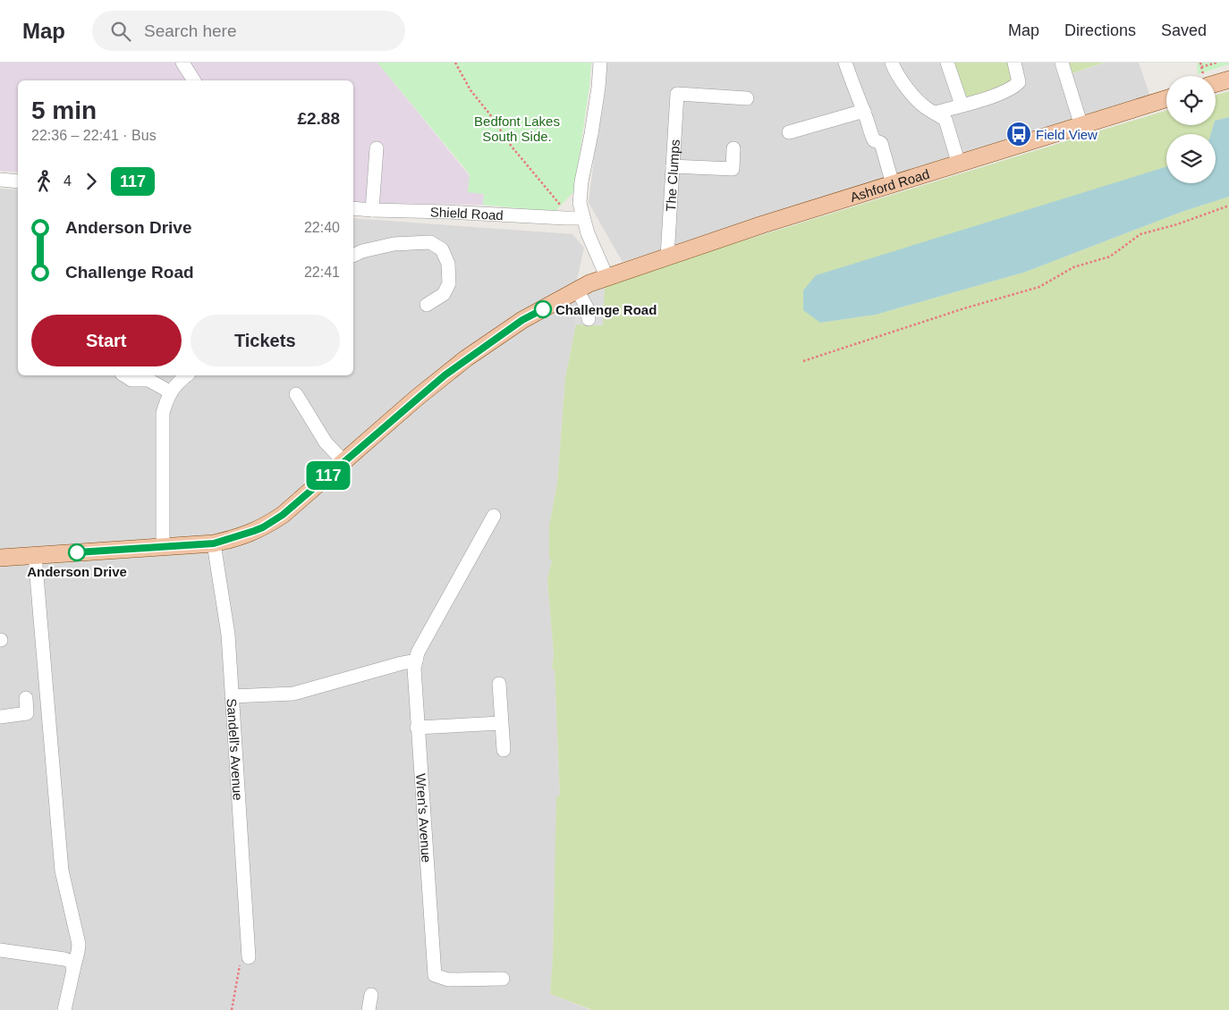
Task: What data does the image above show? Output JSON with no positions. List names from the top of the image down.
{
  "streets": {
    "main road": ["Ashford Road"],
    "street": [
      "The Clumps",
      "Shield Road",
      "Sandell's Avenue",
      "Wren's Avenue"
    ]
  },
  "crossings": [
    ["The Clumps", "Ashford Road"],
    ["Ashford Road", "Sandell's Avenue"]
  ],
  "parks": ["Bedfont Lakes South Side."],
  "places": {
    "bus stop": ["Field View"],
    "other": ["Challenge Road", "Anderson Drive"]
  },
  "lines": ["bus line 117"],
  "page": {
    "header": "Map",
    "search": "Search here",
    "nav": ["Map", "Directions", "Saved"],
    "on_map": "117",
    "heading": ["5 min", "22:36 – 22:41 · Bus", "£2.88"],
    "legs": ["4", "117"],
    "list": [
      {
        "name": "Anderson Drive",
        "value": "22:40"
      },
      {
        "name": "Challenge Road",
        "value": "22:41"
      }
    ],
    "buttons": ["Start", "Tickets"]
  }
}
